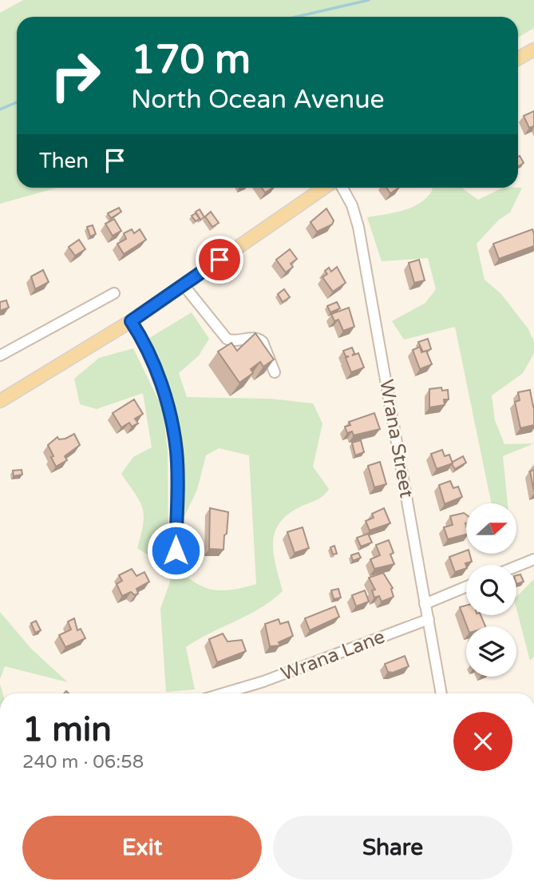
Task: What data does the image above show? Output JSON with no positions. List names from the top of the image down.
{
  "streets": {
    "street": ["Wrana Street", "Wrana Lane"]
  },
  "crossings": [
    ["Wrana Street", "Wrana Lane"]
  ],
  "north": "right",
  "page": {
    "turn": ["170 m", "North Ocean Avenue"],
    "then": "Then",
    "heading": ["1 min", "240 m · 06:58"],
    "buttons": ["Exit", "Share"]
  }
}
